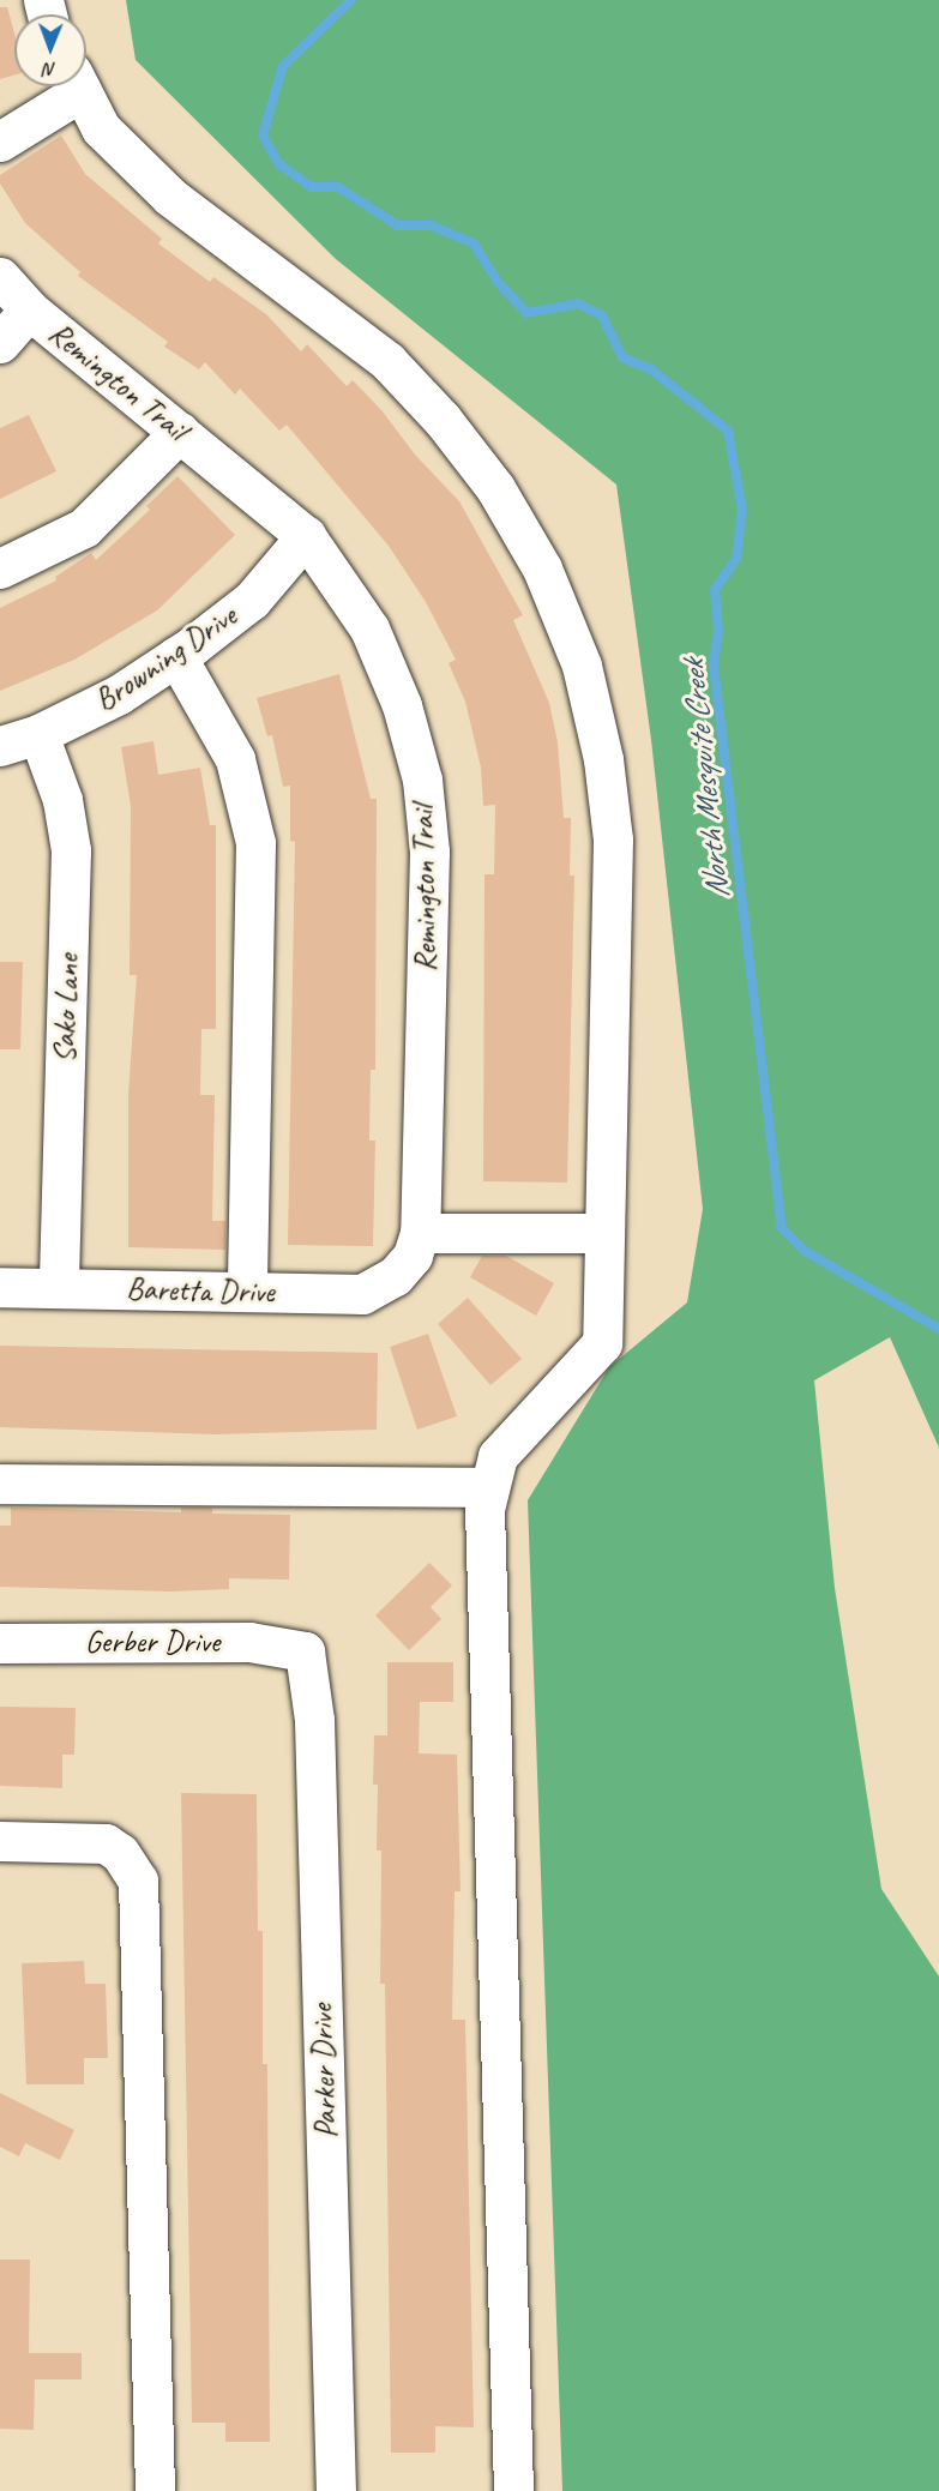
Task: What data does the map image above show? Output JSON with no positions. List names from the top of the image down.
{
  "streets": {
    "street": [
      "Remington Trail",
      "Browning Drive",
      "Sako Lane",
      "Baretta Drive",
      "Gerber Drive",
      "Parker Drive"
    ]
  },
  "crossings": [
    ["Remington Trail", "Browning Drive"],
    ["Remington Trail", "Baretta Drive"],
    ["Browning Drive", "Sako Lane"],
    ["Sako Lane", "Baretta Drive"],
    ["Gerber Drive", "Parker Drive"]
  ],
  "water": ["North Mesquite Creek"],
  "north": "bottom"
}
